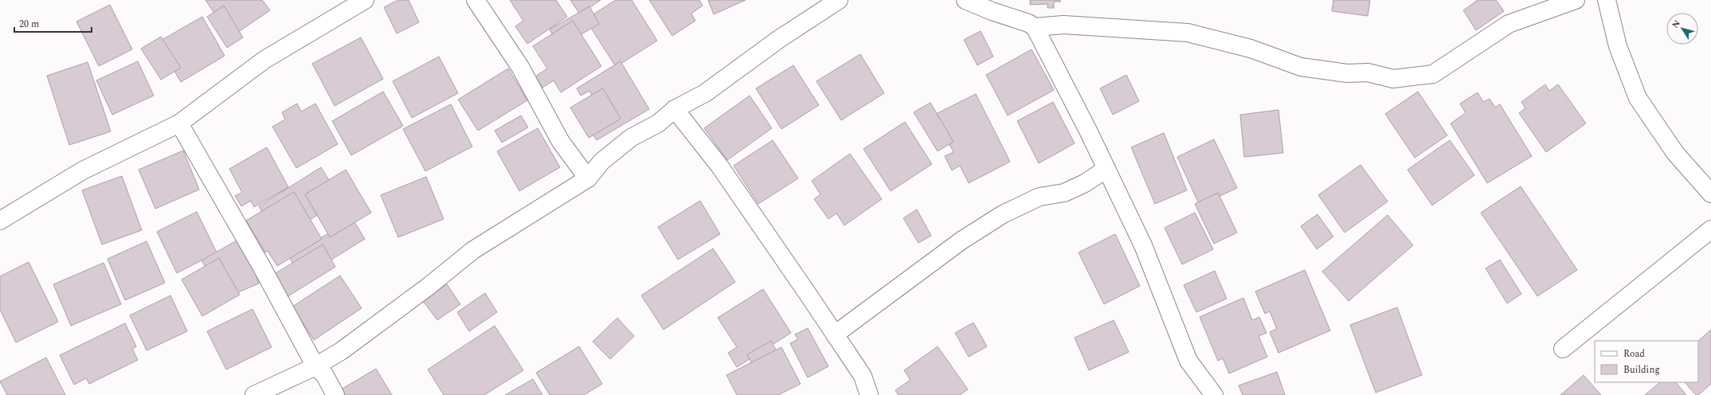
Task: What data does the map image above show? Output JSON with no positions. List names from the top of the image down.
{
  "legend": ["Road", "Building"],
  "scale_bar": "20 m",
  "north": "top left"
}
